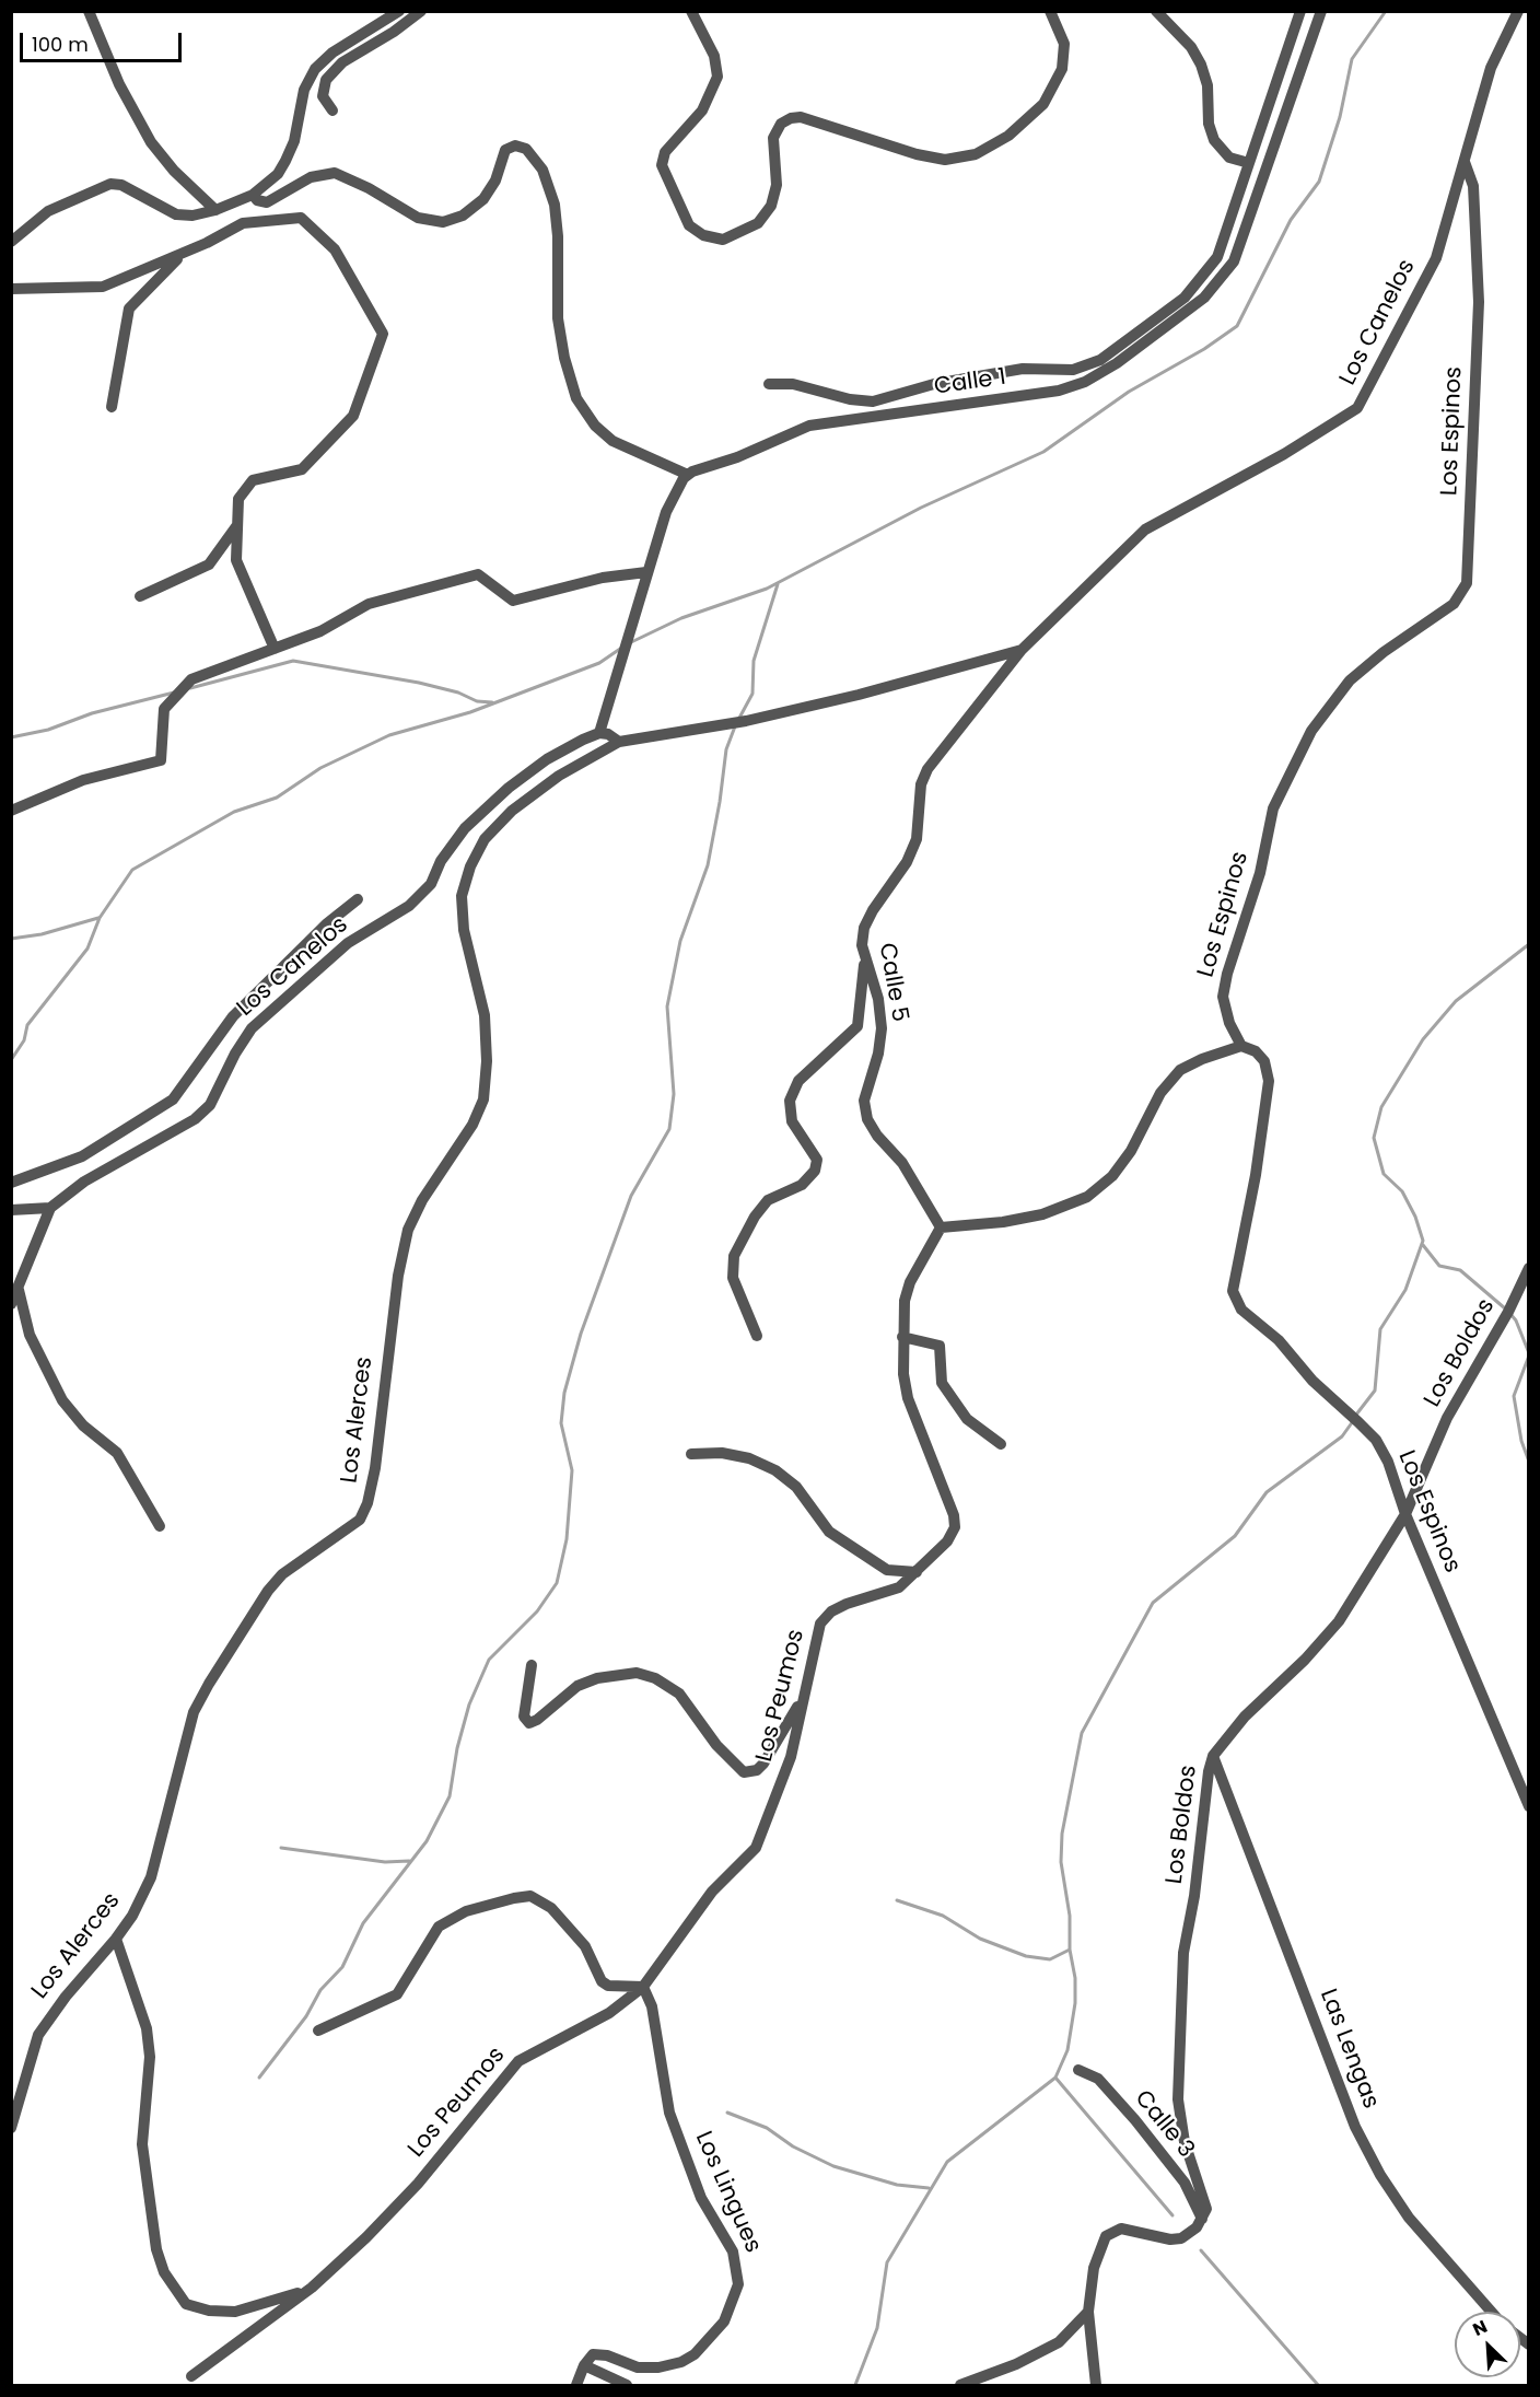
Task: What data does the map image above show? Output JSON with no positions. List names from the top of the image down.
{
  "streets": {
    "street": [
      "Los Canelos",
      "Calle 1",
      "Los Espinos",
      "Calle 5",
      "Los Boldos",
      "Los Alerces",
      "Los Peumos",
      "Las Lengas",
      "Calle 3",
      "Los Lingues"
    ]
  },
  "crossings": [
    ["Los Canelos", "Los Espinos"],
    ["Los Canelos", "Calle 5"],
    ["Los Espinos", "Los Boldos"],
    ["Calle 5", "Los Peumos"],
    ["Los Boldos", "Las Lengas"],
    ["Los Boldos", "Calle 3"],
    ["Los Peumos", "Los Lingues"]
  ],
  "scale_bar": "100 m",
  "north": "top left"
}
